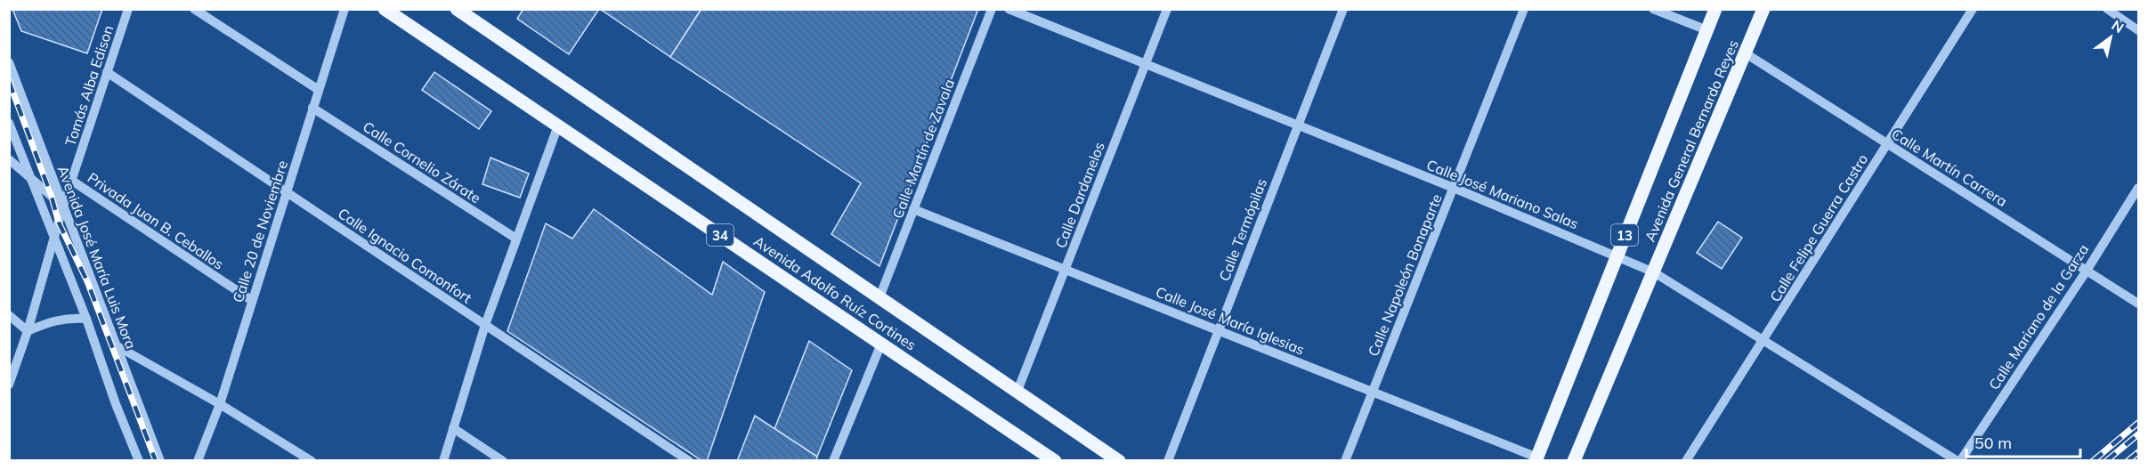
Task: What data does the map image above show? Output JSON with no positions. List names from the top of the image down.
{
  "streets": {
    "main road": [
      "Avenida General Bernardo Reyes",
      "34",
      "13",
      "Avenida Adolfo Ruíz Cortines"
    ],
    "street": [
      "Tomás Alba Edison",
      "Calle Martín de Zavala",
      "Calle Cornelio Zárate",
      "Calle Martín Carrera",
      "Calle José Mariano Salas",
      "Calle Dardanelos",
      "Privada Juan B. Ceballos",
      "Calle Felipe Guerra Castro",
      "Calle Termópilas",
      "Calle 20 de Noviembre",
      "Calle Ignacio Comonfort",
      "Avenida José María Luis Mora",
      "Calle Napoleón Bonaparte",
      "Calle Mariano de la Garza",
      "Calle José María Iglesias"
    ]
  },
  "crossings": [
    ["Tomás Alba Edison", "Privada Juan B. Ceballos"],
    ["Tomás Alba Edison", "Calle Ignacio Comonfort"],
    ["Tomás Alba Edison", "Avenida José María Luis Mora"],
    ["Avenida General Bernardo Reyes", "Calle Martín Carrera"],
    ["Avenida General Bernardo Reyes", "Calle José Mariano Salas"],
    ["Avenida General Bernardo Reyes", "Calle José María Iglesias"],
    ["Calle Martín de Zavala", "Avenida Adolfo Ruíz Cortines"],
    ["Calle Martín de Zavala", "Calle José María Iglesias"],
    ["Calle Cornelio Zárate", "Calle 20 de Noviembre"],
    ["Calle Martín Carrera", "Calle Felipe Guerra Castro"],
    ["Calle Martín Carrera", "Calle Mariano de la Garza"],
    ["Calle José Mariano Salas", "Calle Dardanelos"],
    ["Calle José Mariano Salas", "Calle Felipe Guerra Castro"],
    ["Calle José Mariano Salas", "Calle Termópilas"],
    ["Calle José Mariano Salas", "Calle Napoleón Bonaparte"],
    ["Calle José Mariano Salas", "Calle Mariano de la Garza"],
    ["Calle Dardanelos", "Avenida Adolfo Ruíz Cortines"],
    ["Calle Dardanelos", "Calle José María Iglesias"],
    ["Privada Juan B. Ceballos", "Calle 20 de Noviembre"],
    ["Calle Termópilas", "Calle José María Iglesias"],
    ["Calle 20 de Noviembre", "Calle Ignacio Comonfort"],
    ["Calle Napoleón Bonaparte", "Calle José María Iglesias"]
  ],
  "scale_bar": "50 m",
  "north": "top right"
}
